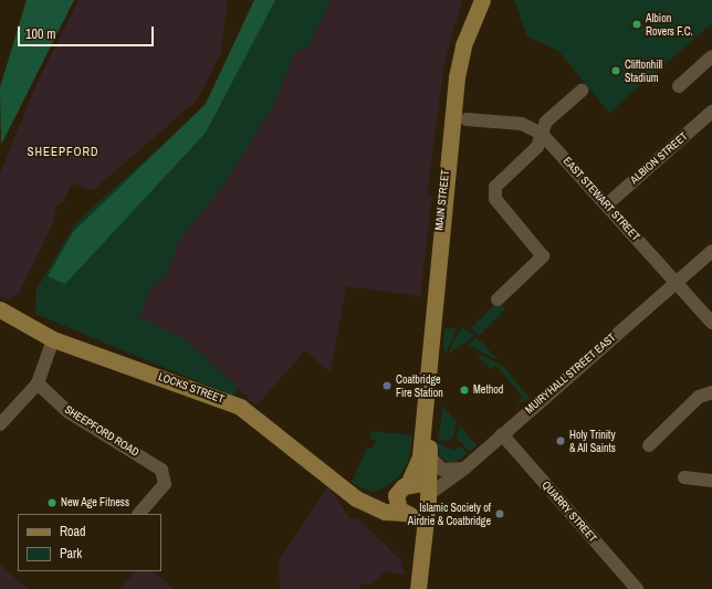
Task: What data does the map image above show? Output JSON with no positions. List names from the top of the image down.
{
  "streets": {
    "main road": ["MAIN STREET", "LOCKS STREET"],
    "street": [
      "ALBION STREET",
      "EAST STEWART STREET",
      "MUIRYHALL STREET EAST",
      "SHEEPFORD ROAD",
      "QUARRY STREET"
    ]
  },
  "crossings": [
    ["ALBION STREET", "EAST STEWART STREET"],
    ["EAST STEWART STREET", "MUIRYHALL STREET EAST"],
    ["MAIN STREET", "MUIRYHALL STREET EAST"],
    ["MAIN STREET", "LOCKS STREET"],
    ["MUIRYHALL STREET EAST", "LOCKS STREET"],
    ["MUIRYHALL STREET EAST", "QUARRY STREET"]
  ],
  "districts": ["SHEEPFORD"],
  "places": [
    "Albion Rovers F.C.",
    "Cliftonhill Stadium",
    "Coatbridge Fire Station",
    "Method",
    "Holy Trinity & All Saints",
    "New Age Fitness",
    "Islamic Society of Airdrie & Coatbridge"
  ],
  "legend": ["Road", "Park"],
  "scale_bar": "100 m"
}
